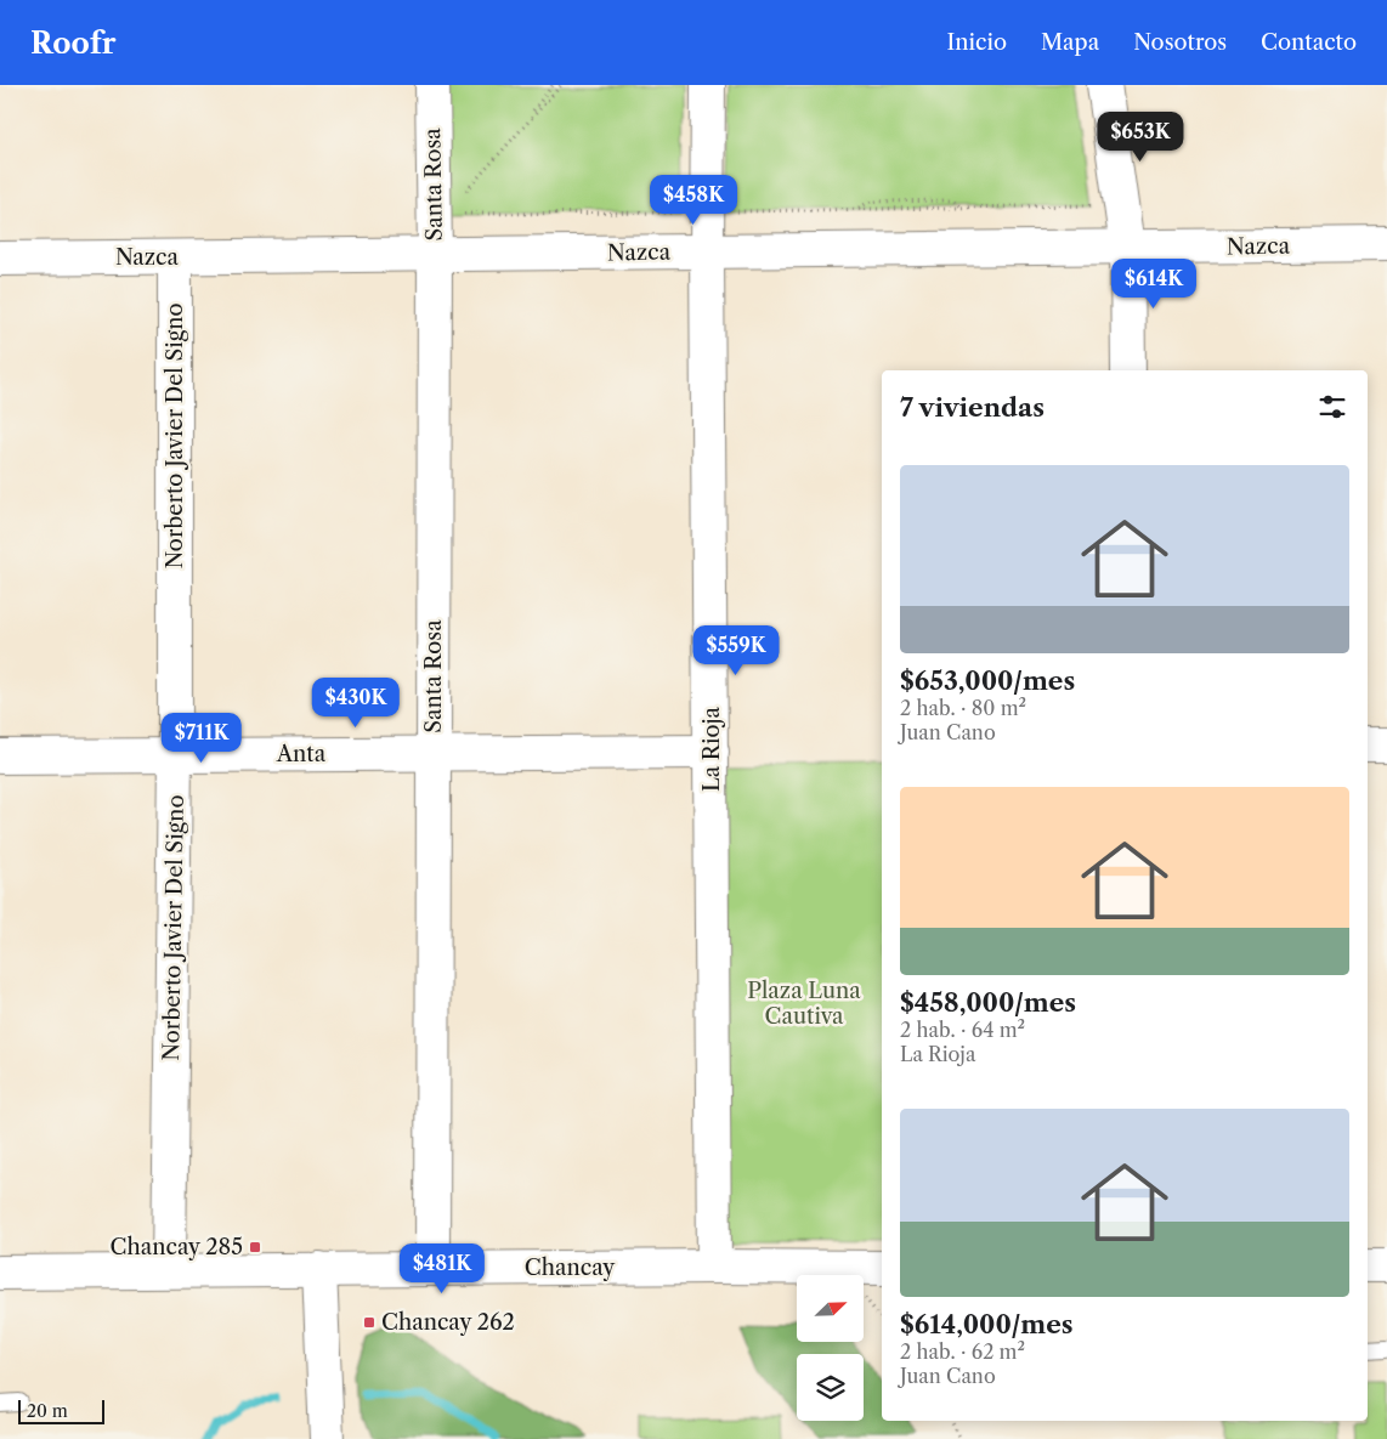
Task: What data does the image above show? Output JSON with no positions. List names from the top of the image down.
{
  "streets": {
    "street": [
      "Santa Rosa",
      "Nazca",
      "Norberto Javier Del Signo",
      "La Rioja",
      "Anta",
      "Chancay"
    ]
  },
  "crossings": [
    ["Santa Rosa", "Nazca"],
    ["Santa Rosa", "Anta"],
    ["Santa Rosa", "Chancay"],
    ["Nazca", "Norberto Javier Del Signo"],
    ["Nazca", "La Rioja"],
    ["Norberto Javier Del Signo", "Anta"],
    ["Norberto Javier Del Signo", "Chancay"],
    ["La Rioja", "Anta"],
    ["La Rioja", "Chancay"]
  ],
  "parks": ["Plaza Luna Cautiva"],
  "places": {
    "transit": ["Chancay 285", "Chancay 262"]
  },
  "scale_bar": "20 m",
  "north": "top right",
  "page": {
    "header": "Roofr",
    "nav": [
      "Inicio",
      "Mapa",
      "Nosotros",
      "Contacto"
    ],
    "price": [
      "$653K",
      "$458K",
      "$614K",
      "$559K",
      "$430K",
      "$711K",
      "$481K"
    ],
    "heading": "7 viviendas",
    "list": [
      {
        "name": "$653,000/mes",
        "note": "2 hab. · 80 m² · Juan Cano"
      },
      {
        "name": "$458,000/mes",
        "note": "2 hab. · 64 m² · La Rioja"
      },
      {
        "name": "$614,000/mes",
        "note": "2 hab. · 62 m² · Juan Cano"
      }
    ],
    "scale": "20 m"
  }
}
